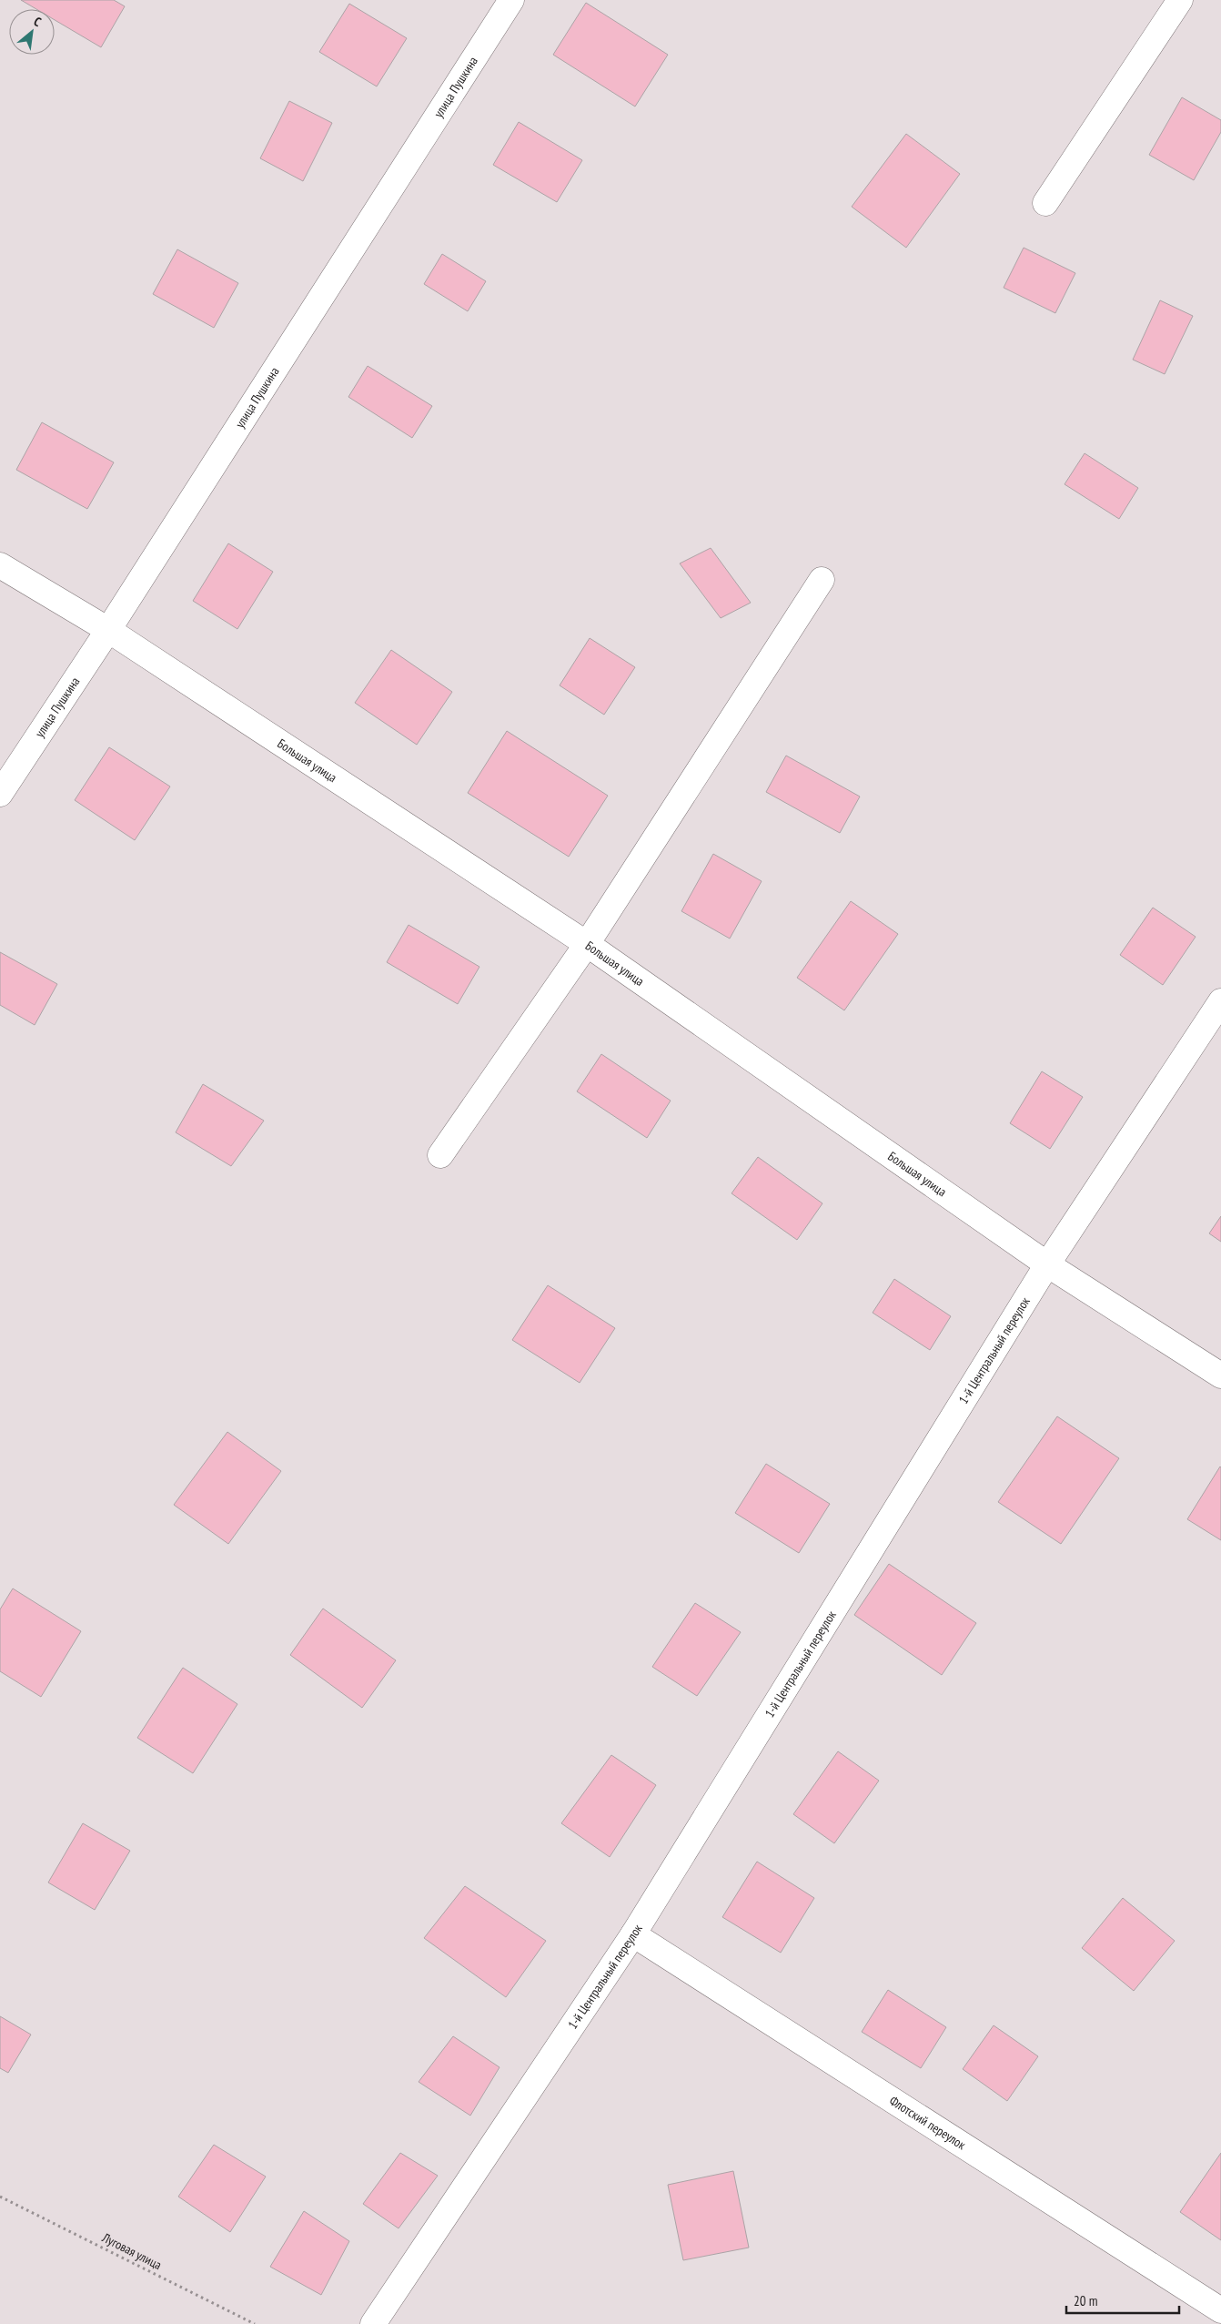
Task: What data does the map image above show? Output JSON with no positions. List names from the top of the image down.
{
  "streets": {
    "street": [
      "улица Пушкина",
      "Большая улица",
      "1-й Центральный переулок",
      "Флотский переулок"
    ],
    "path": ["Луговая улица"]
  },
  "crossings": [
    ["улица Пушкина", "Большая улица"],
    ["Большая улица", "1-й Центральный переулок"],
    ["1-й Центральный переулок", "Флотский переулок"]
  ],
  "scale_bar": "20 m",
  "north": "top right"
}
